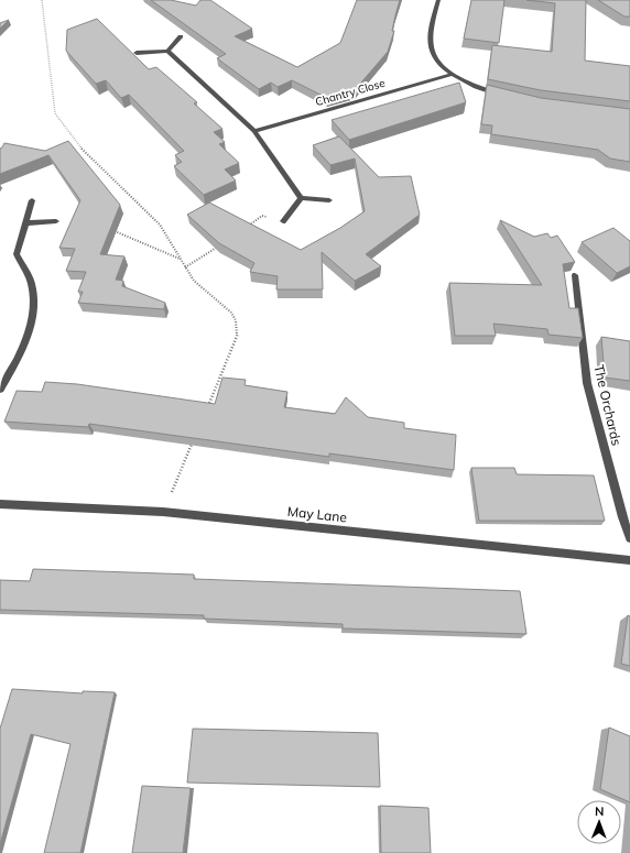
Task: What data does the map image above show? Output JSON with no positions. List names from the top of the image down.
{
  "streets": {
    "street": ["Chantry Close", "The Orchards", "May Lane"]
  },
  "north": "top"
}
